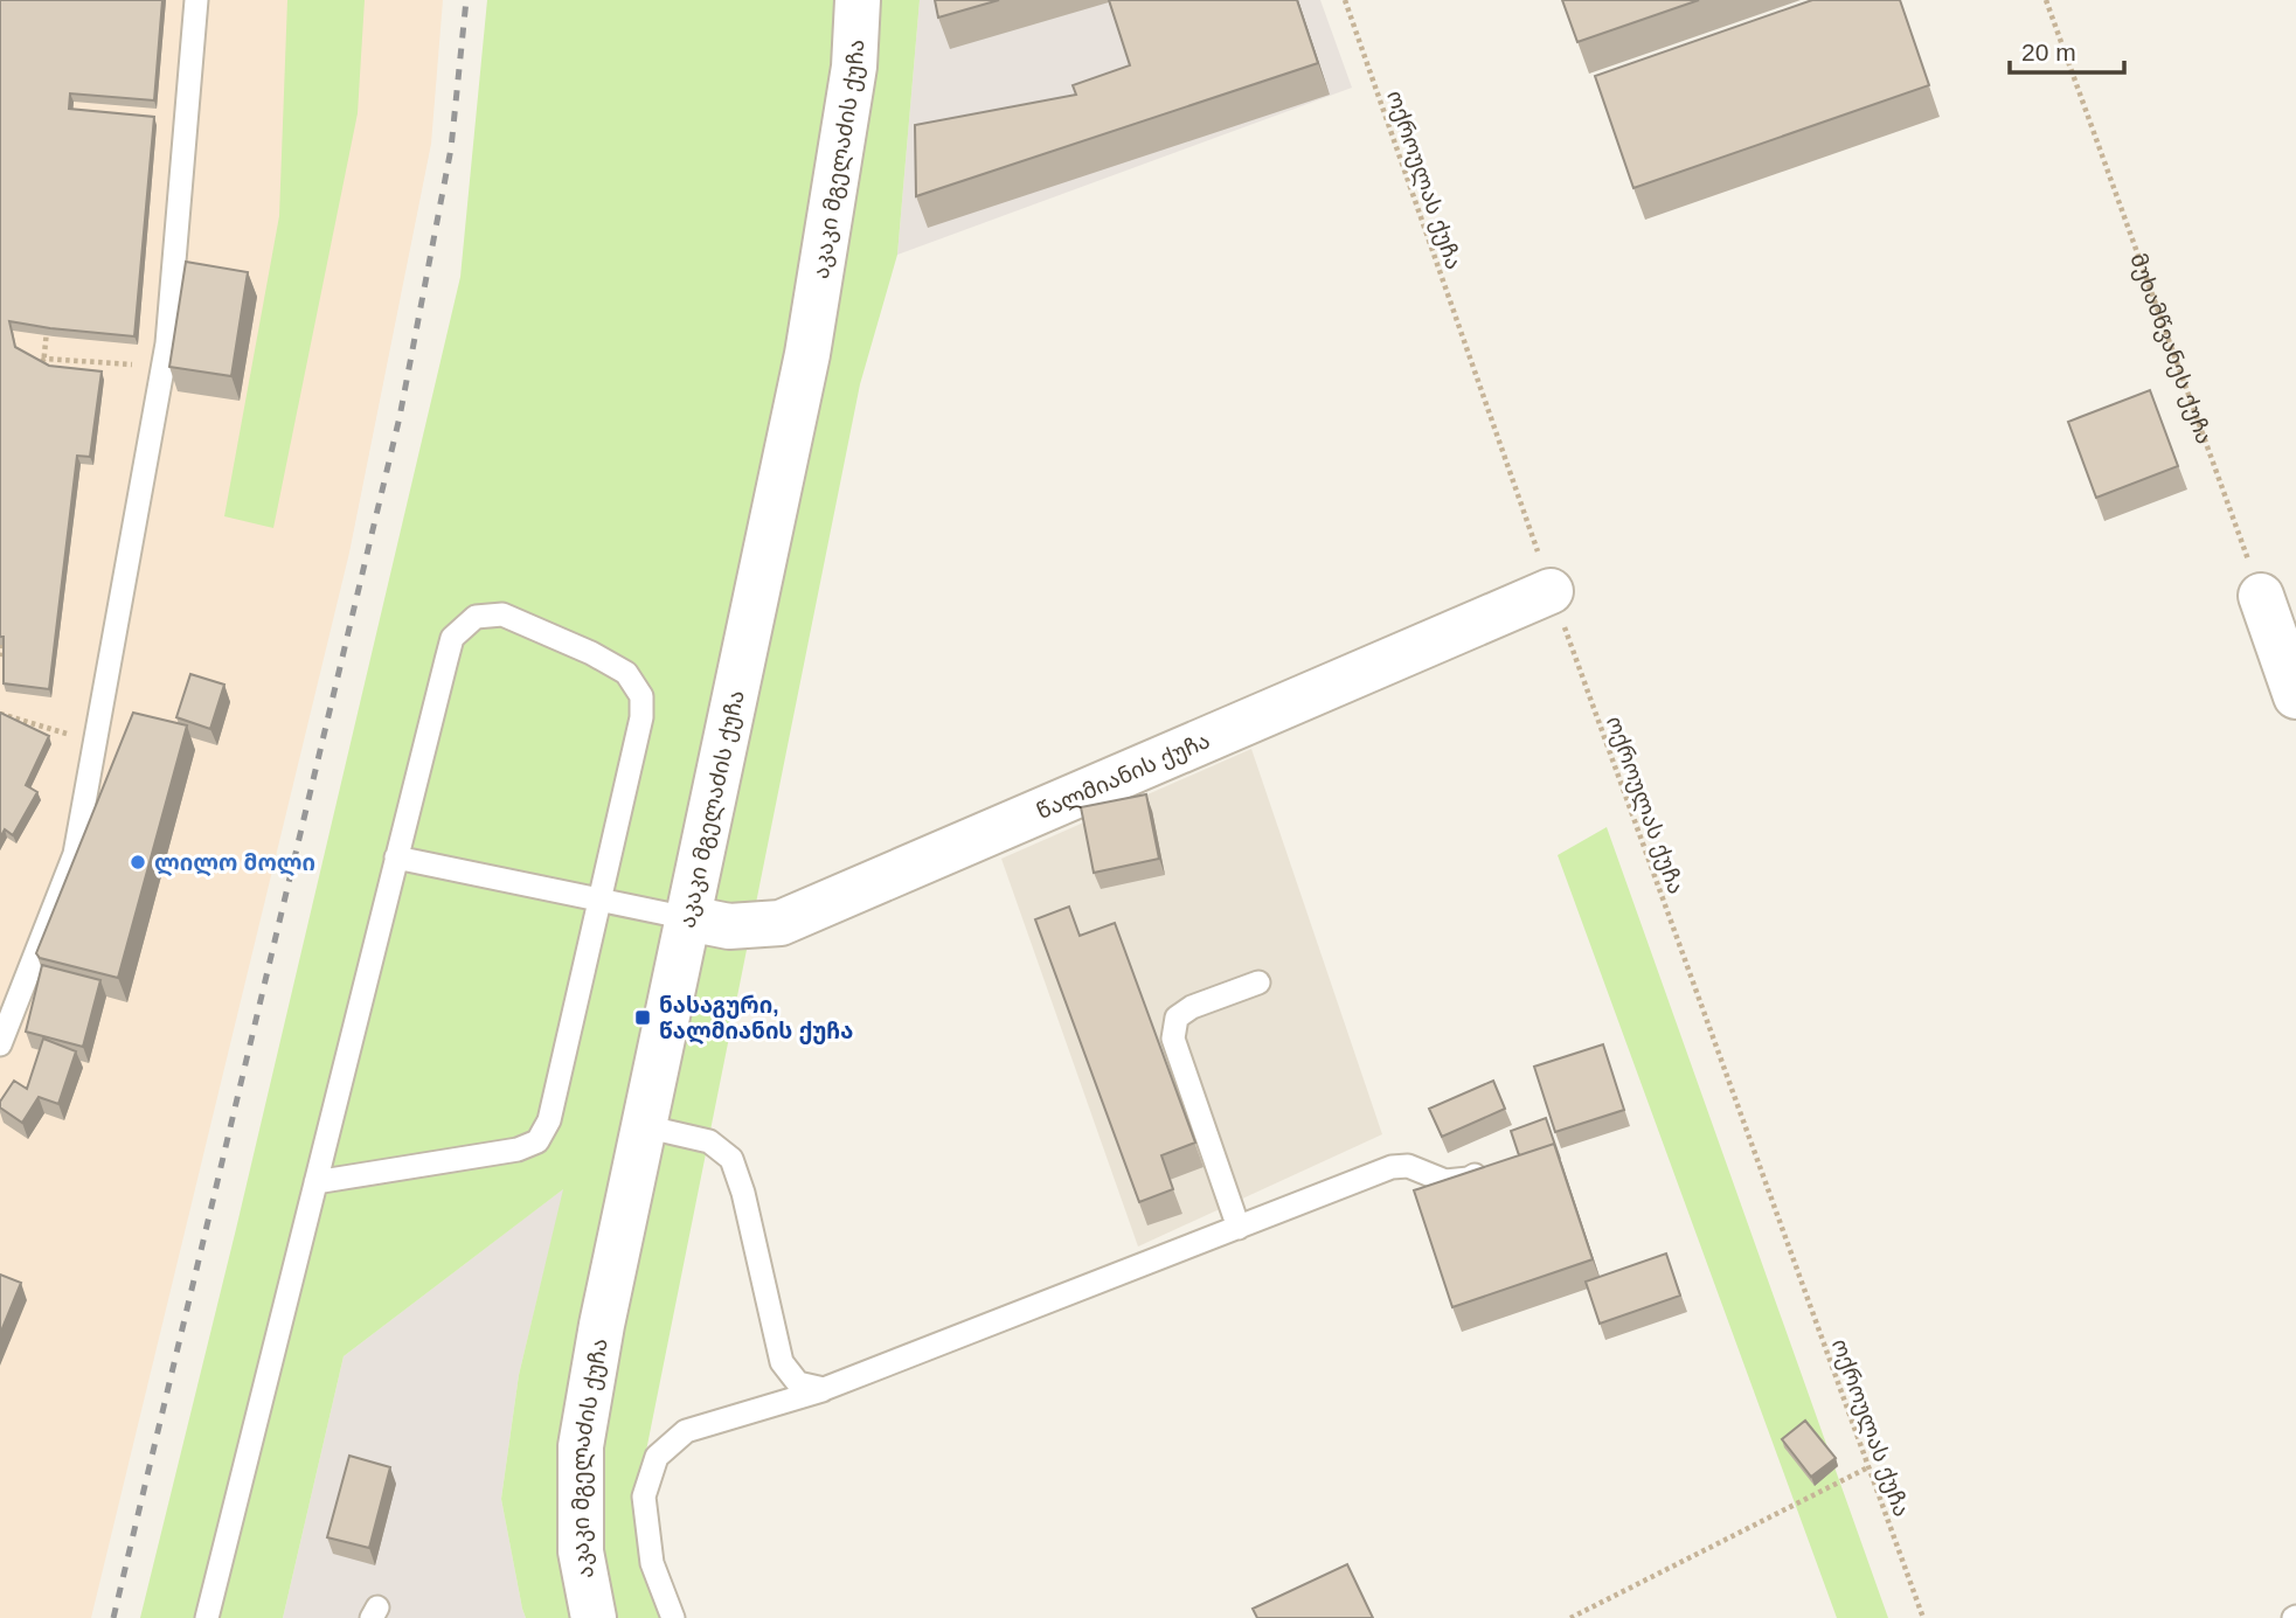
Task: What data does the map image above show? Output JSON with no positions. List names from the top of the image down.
{
  "streets": {
    "street": ["აკაკი მგელაძის ქუჩა", "წალმიანის ქუჩა"],
    "path": ["ოქროულას ქუჩა", "მუხამწვანეს ქუჩა"]
  },
  "crossings": [
    ["აკაკი მგელაძის ქუჩა", "წალმიანის ქუჩა"],
    ["ოქროულას ქუჩა", "წალმიანის ქუჩა"]
  ],
  "places": {
    "other": ["ლილო მოლი"],
    "transit": ["ნასაგური, წალმიანის ქუჩა"]
  },
  "scale_bar": "20 m"
}
